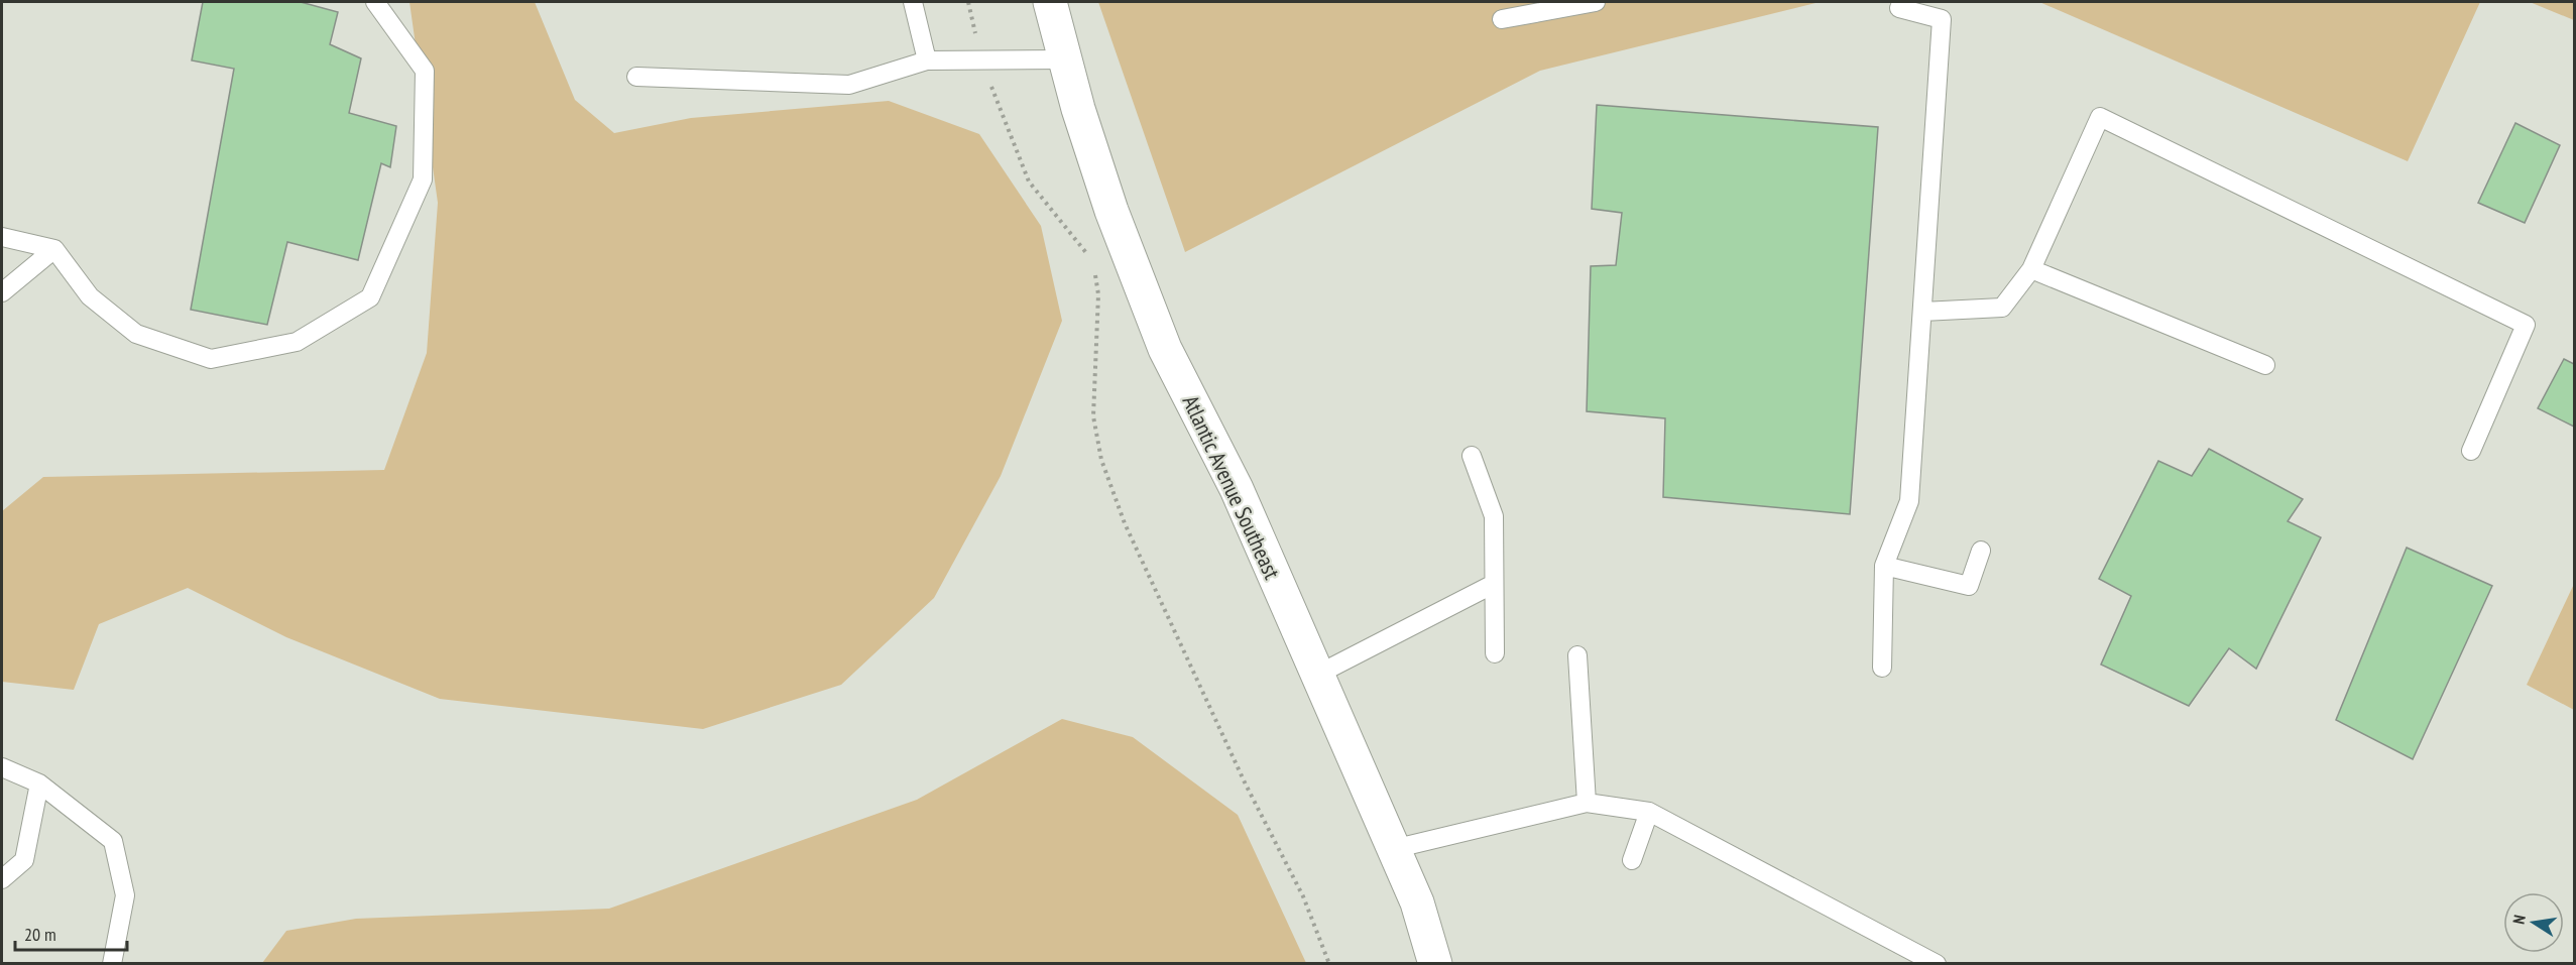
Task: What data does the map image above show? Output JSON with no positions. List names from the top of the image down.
{
  "streets": {
    "street": ["Atlantic Avenue Southeast"]
  },
  "scale_bar": "20 m",
  "north": "left"
}
